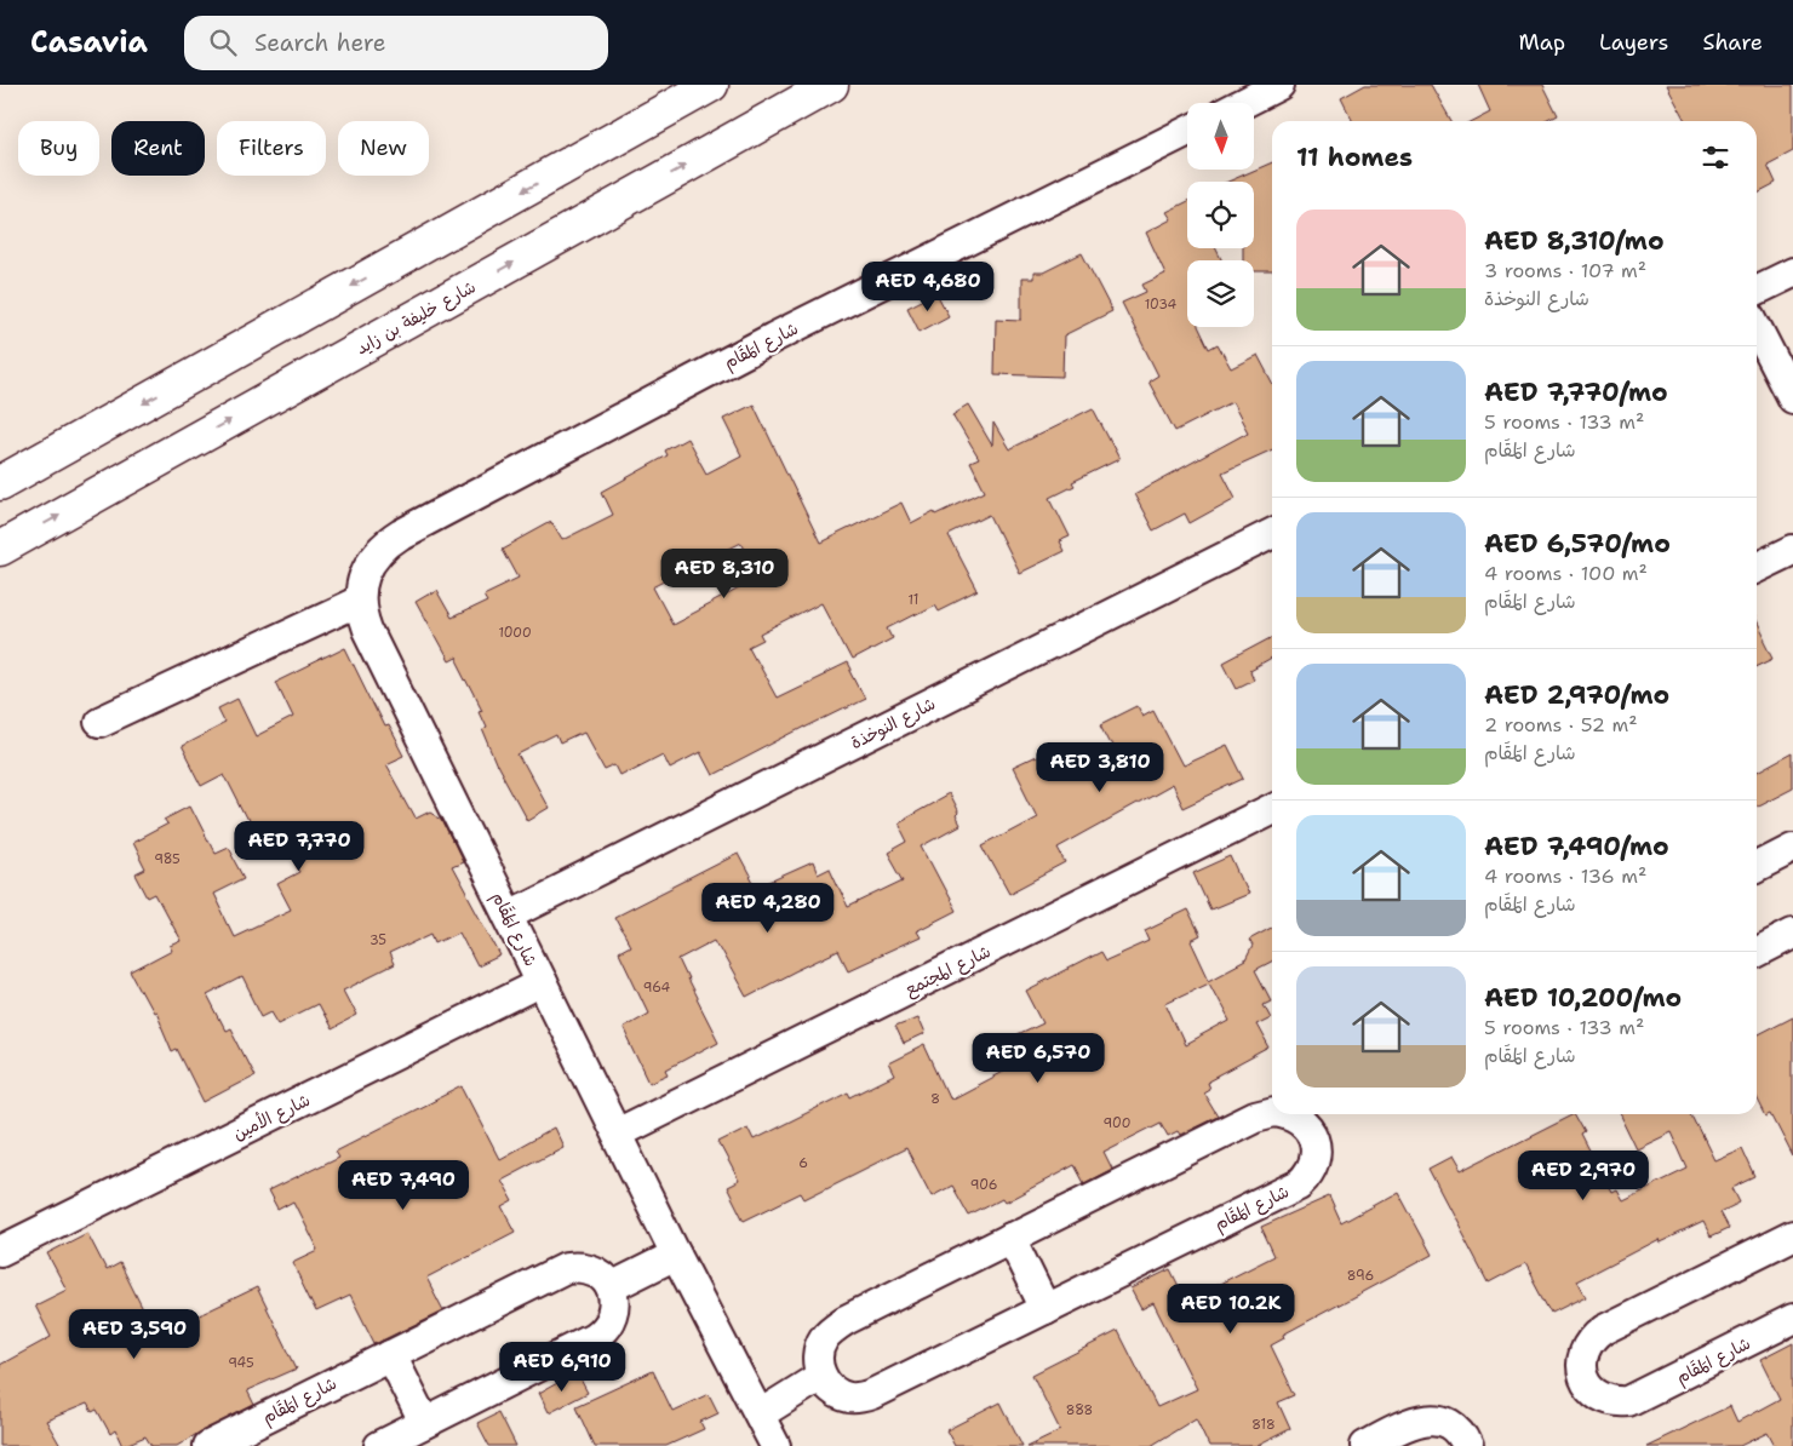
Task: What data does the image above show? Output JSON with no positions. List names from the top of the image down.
{
  "streets": {
    "highway": ["شارع خليفة بن زايد"],
    "street": [
      "شارع المَقَام",
      "شارع النوخذة",
      "شارع المجتمع",
      "شارع الأمين"
    ]
  },
  "crossings": [
    ["شارع المَقَام", "شارع النوخذة"],
    ["شارع المَقَام", "شارع المجتمع"],
    ["شارع المَقَام", "شارع الأمين"]
  ],
  "house_numbers": [
    "1034",
    "11",
    "1000",
    "985",
    "35",
    "964",
    "8",
    "900",
    "6",
    "906",
    "896",
    "945",
    "888",
    "818"
  ],
  "north": "bottom",
  "page": {
    "header": "Casavia",
    "search": "Search here",
    "nav": ["Map", "Layers", "Share"],
    "chip": [
      "Buy",
      "Rent",
      "Filters",
      "New"
    ],
    "heading": "11 homes",
    "list": [
      {
        "name": "AED 8,310/mo",
        "note": "3 rooms · 107 m² · شارع النوخذة"
      },
      {
        "name": "AED 7,770/mo",
        "note": "5 rooms · 133 m² · شارع المَقَام"
      },
      {
        "name": "AED 6,570/mo",
        "note": "4 rooms · 100 m² · شارع المَقَام"
      },
      {
        "name": "AED 2,970/mo",
        "note": "2 rooms · 52 m² · شارع المَقَام"
      },
      {
        "name": "AED 7,490/mo",
        "note": "4 rooms · 136 m² · شارع المَقَام"
      },
      {
        "name": "AED 10,200/mo",
        "note": "5 rooms · 133 m² · شارع المَقَام"
      }
    ],
    "price": [
      "AED 4,680",
      "AED 8,310",
      "AED 3,810",
      "AED 7,770",
      "AED 4,280",
      "AED 6,570",
      "AED 2,970",
      "AED 7,490",
      "AED 10.2K",
      "AED 3,590",
      "AED 6,910"
    ]
  }
}
